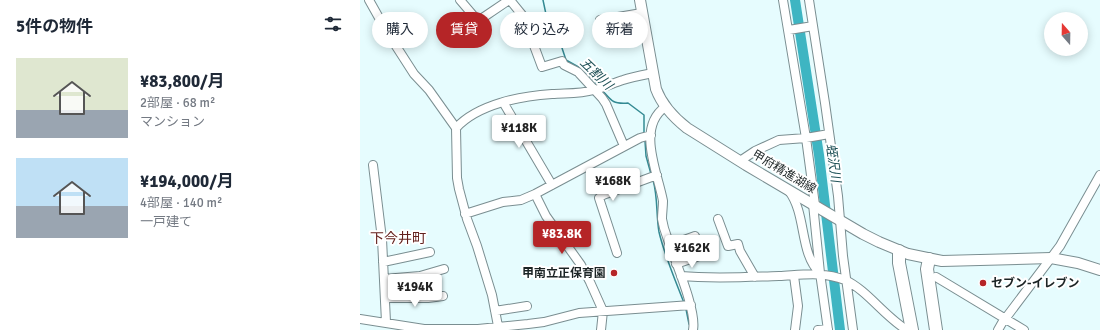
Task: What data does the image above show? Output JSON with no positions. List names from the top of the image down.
{
  "streets": {
    "main road": ["甲府精進湖線"]
  },
  "districts": ["下今井町"],
  "water": ["五割川", "蛭沢川"],
  "places": ["甲南立正保育園", "セブン-イレブン"],
  "north": "top",
  "page": {
    "heading": "5件の物件",
    "chip": [
      "購入",
      "賃貸",
      "絞り込み",
      "新着"
    ],
    "list": [
      {
        "name": "¥83,800/月",
        "note": "2部屋 · 68 m² · マンション"
      },
      {
        "name": "¥194,000/月",
        "note": "4部屋 · 140 m² · 一戸建て"
      }
    ],
    "price": [
      "¥118K",
      "¥168K",
      "¥83.8K",
      "¥162K",
      "¥194K"
    ]
  }
}
